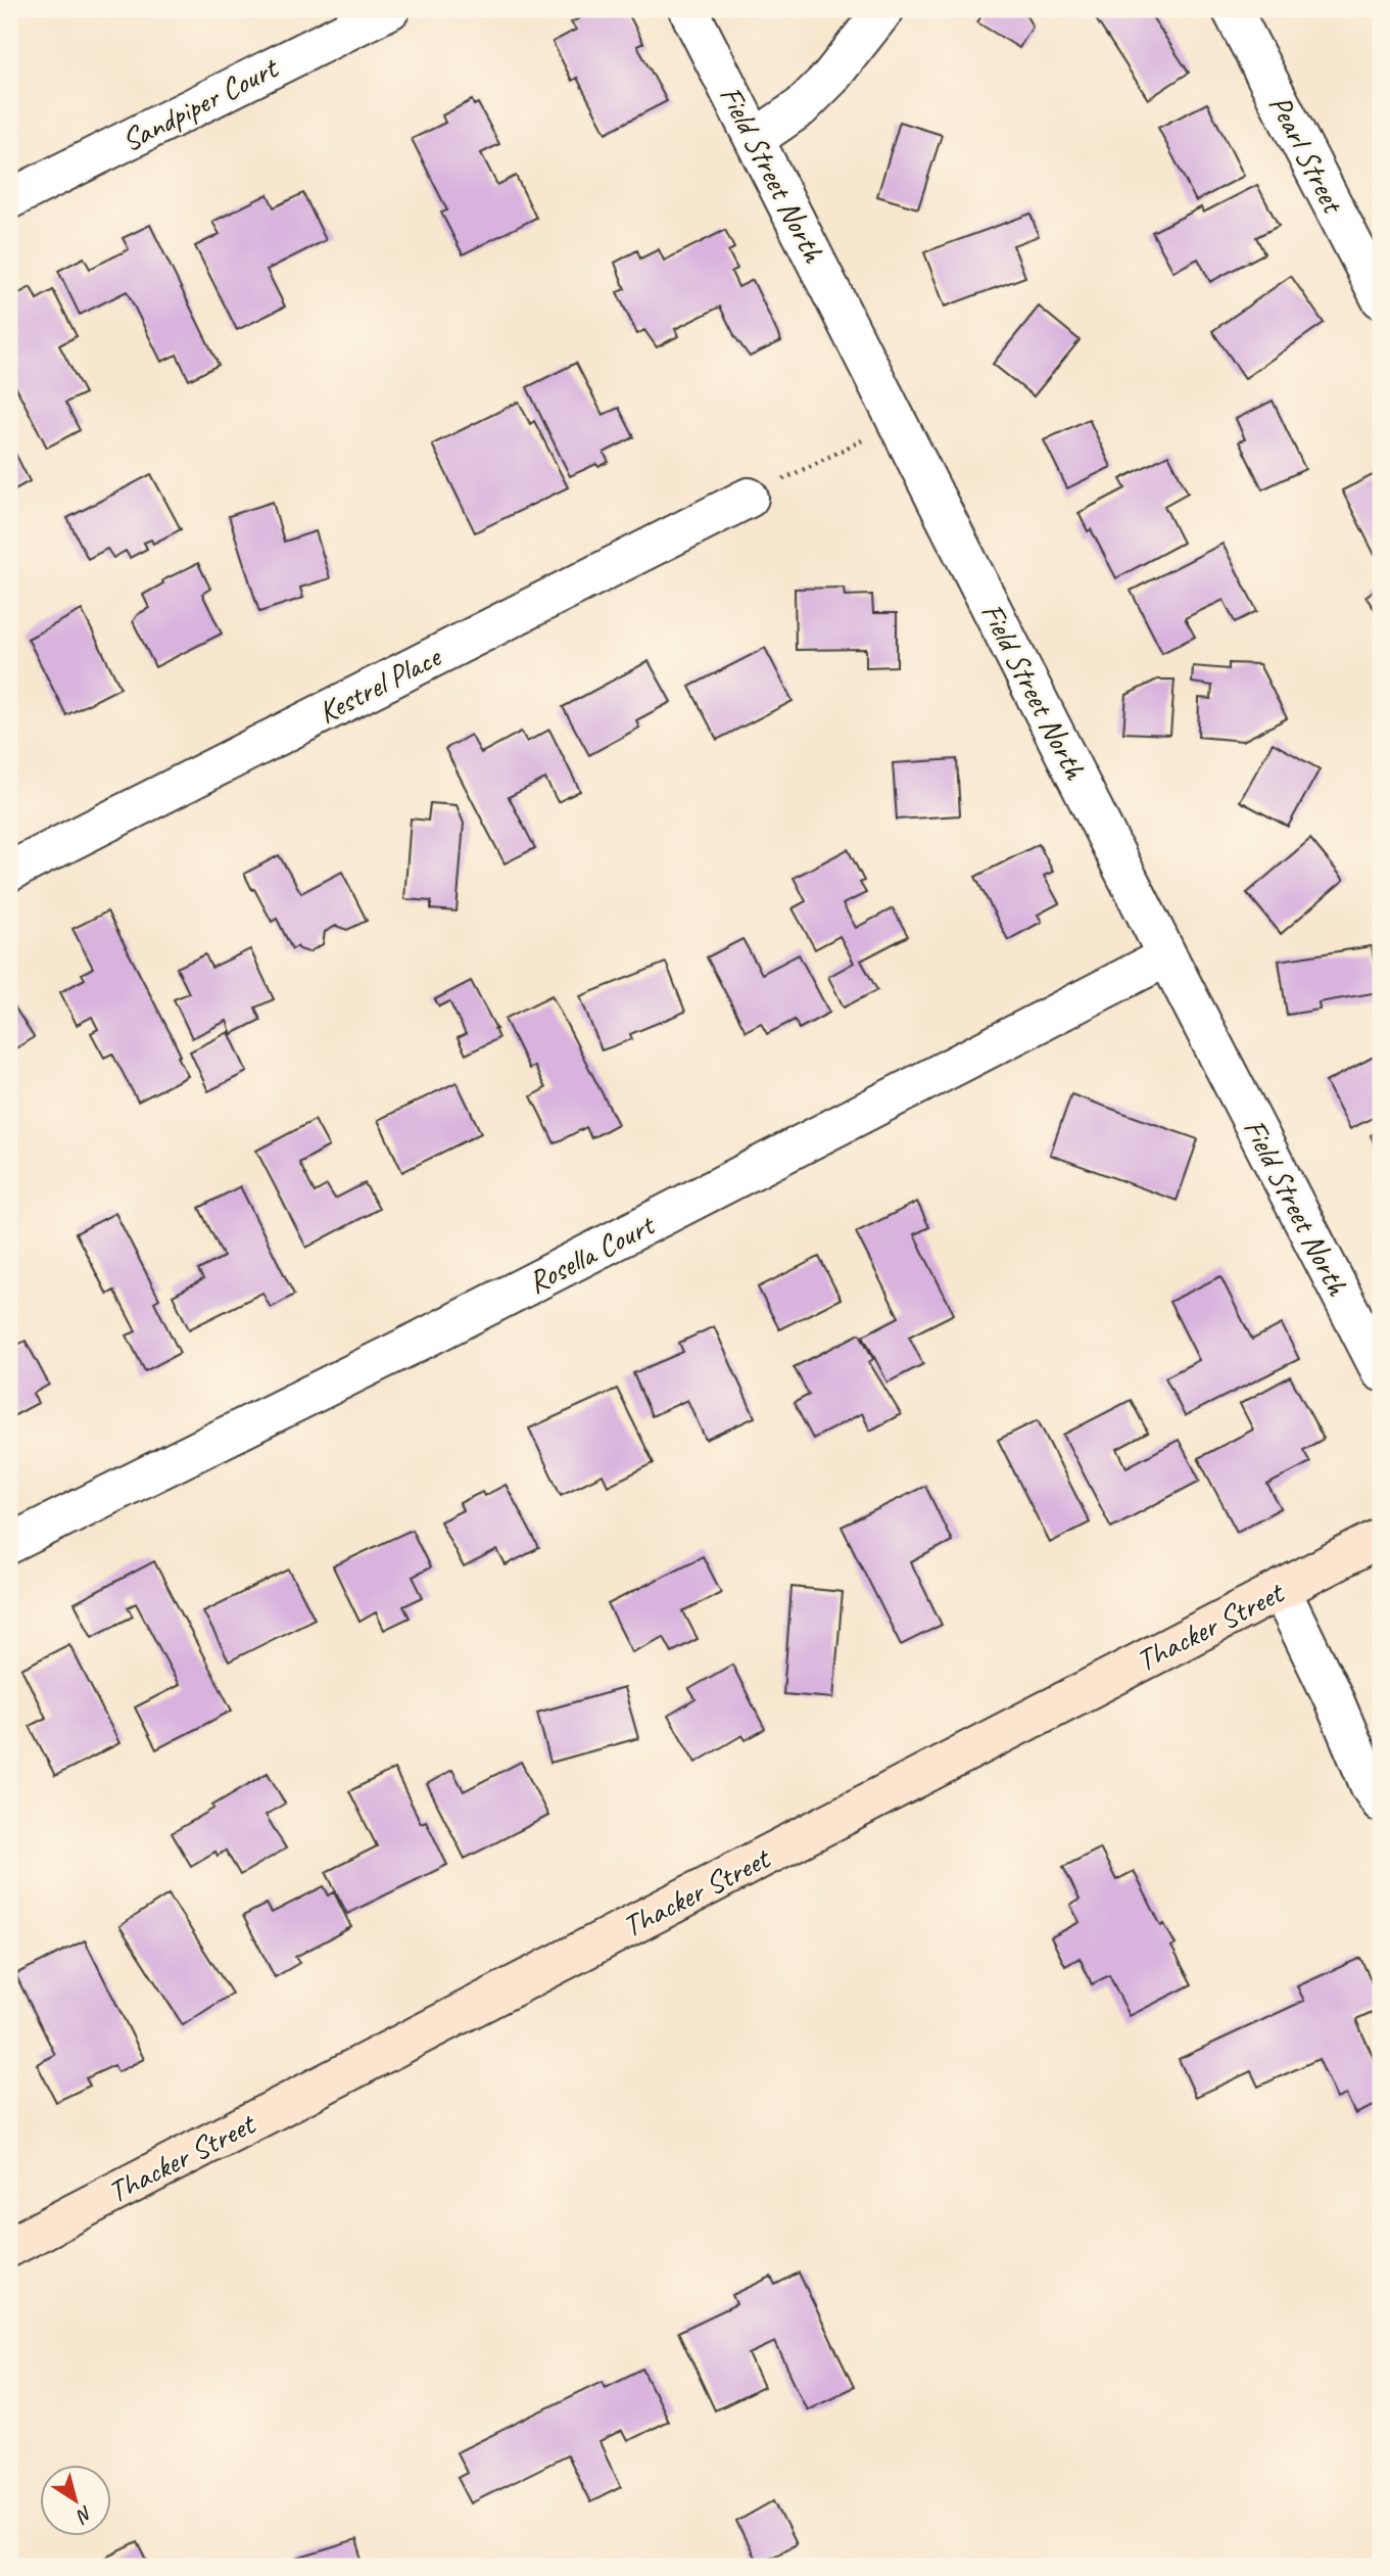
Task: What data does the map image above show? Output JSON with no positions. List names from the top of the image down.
{
  "streets": {
    "street": [
      "Sandpiper Court",
      "Pearl Street",
      "Field Street North",
      "Kestrel Place",
      "Rosella Court",
      "Thacker Street"
    ]
  },
  "crossings": [
    ["Field Street North", "Rosella Court"]
  ],
  "north": "bottom right"
}
